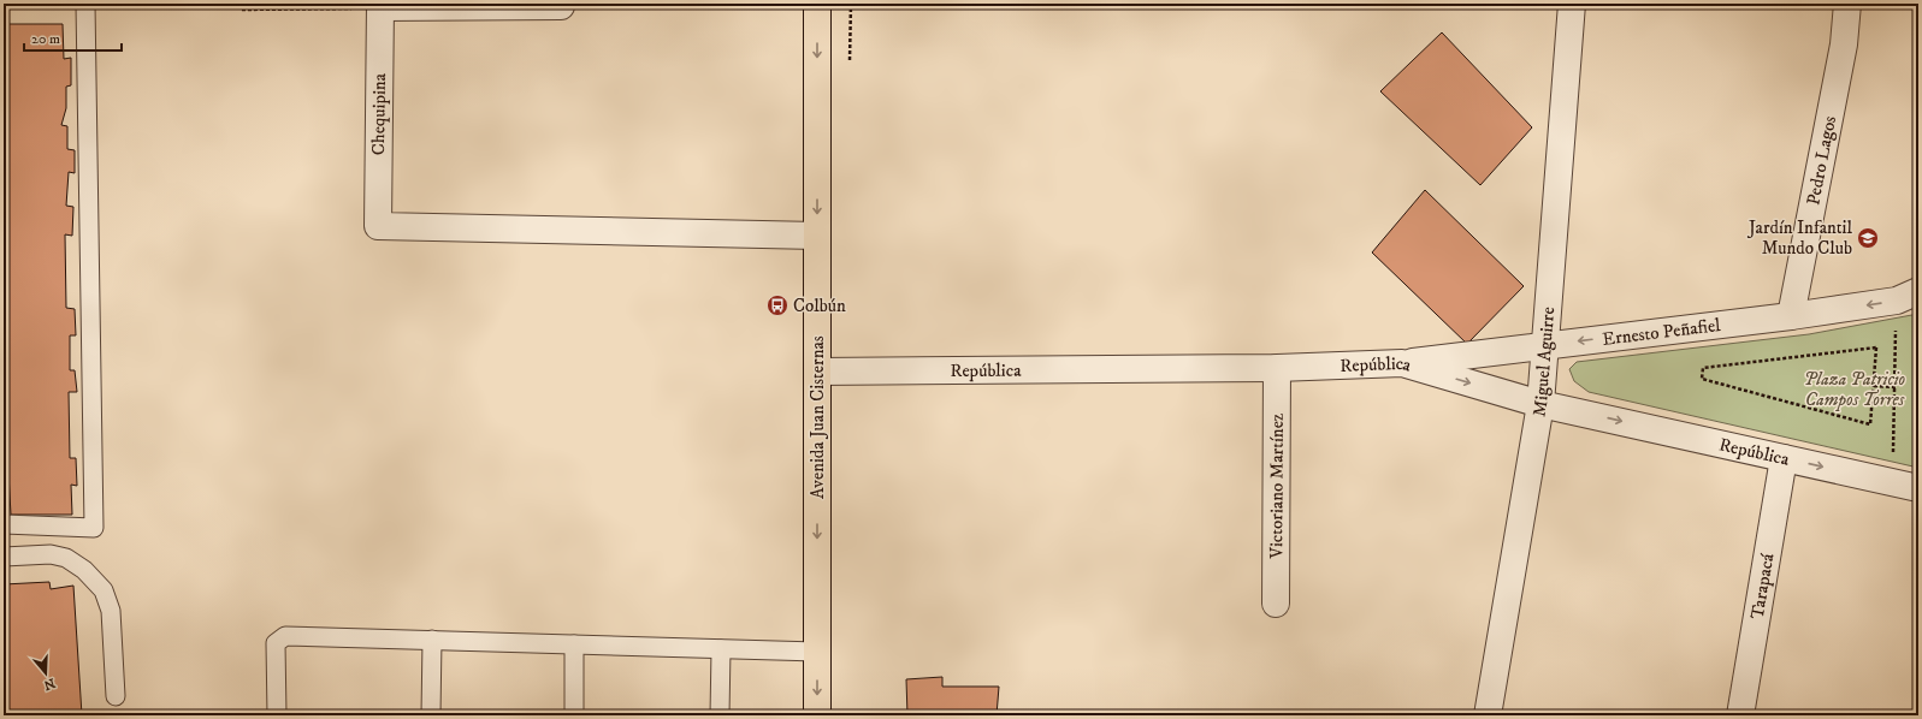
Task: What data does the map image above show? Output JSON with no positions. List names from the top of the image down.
{
  "streets": {
    "main road": ["Avenida Juan Cisternas"],
    "street": [
      "Chequipina",
      "Pedro Lagos",
      "Ernesto Peñafiel",
      "Miguel Aguirre",
      "República",
      "Victoriano Martínez",
      "Tarapacá"
    ]
  },
  "crossings": [
    ["Chequipina", "Avenida Juan Cisternas"],
    ["Pedro Lagos", "Ernesto Peñafiel"],
    ["Ernesto Peñafiel", "Miguel Aguirre"],
    ["Ernesto Peñafiel", "República"],
    ["Miguel Aguirre", "República"],
    ["República", "Avenida Juan Cisternas"],
    ["República", "Victoriano Martínez"],
    ["República", "Tarapacá"]
  ],
  "one_way": ["Ernesto Peñafiel", "República", "Avenida Juan Cisternas"],
  "parks": ["Plaza Patricio Campos Torres"],
  "places": {
    "school or university": ["Jardín Infantil Mundo Club"],
    "bus stop": ["Colbún"]
  },
  "scale_bar": "20 m",
  "north": "bottom"
}
